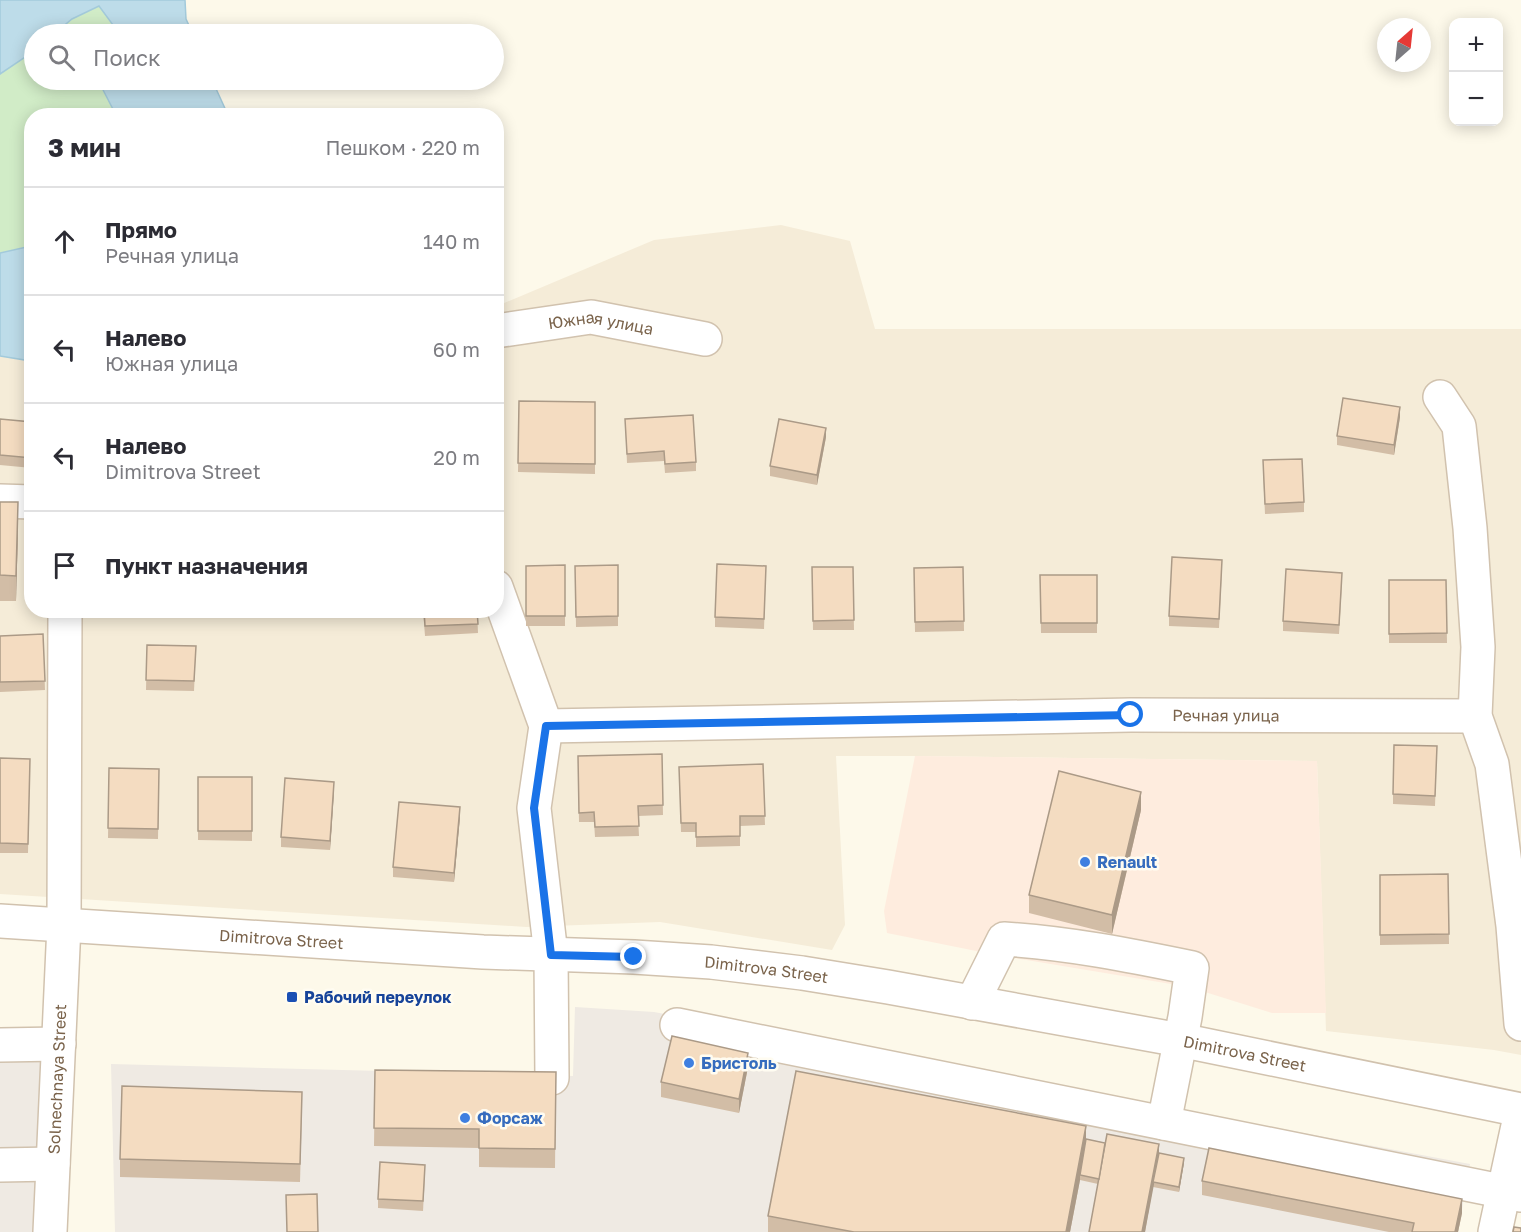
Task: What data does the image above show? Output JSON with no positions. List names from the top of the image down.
{
  "streets": {
    "street": [
      "Южная улица",
      "Речная улица",
      "Dimitrova Street",
      "Solnechnaya Street"
    ]
  },
  "crossings": [
    ["Dimitrova Street", "Solnechnaya Street"]
  ],
  "places": {
    "other": ["Renault", "Бристоль", "Форсаж"],
    "transit": ["Рабочий переулок"]
  },
  "north": "top right",
  "page": {
    "map_buttons": ["+", "−"],
    "search": "Поиск",
    "heading": ["3 мин", "Пешком · 220 m"],
    "list": [
      ["Прямо", "Речная улица", "140 m"],
      ["Налево", "Южная улица", "60 m"],
      ["Налево", "Dimitrova Street", "20 m"],
      "Пункт назначения"
    ]
  }
}
